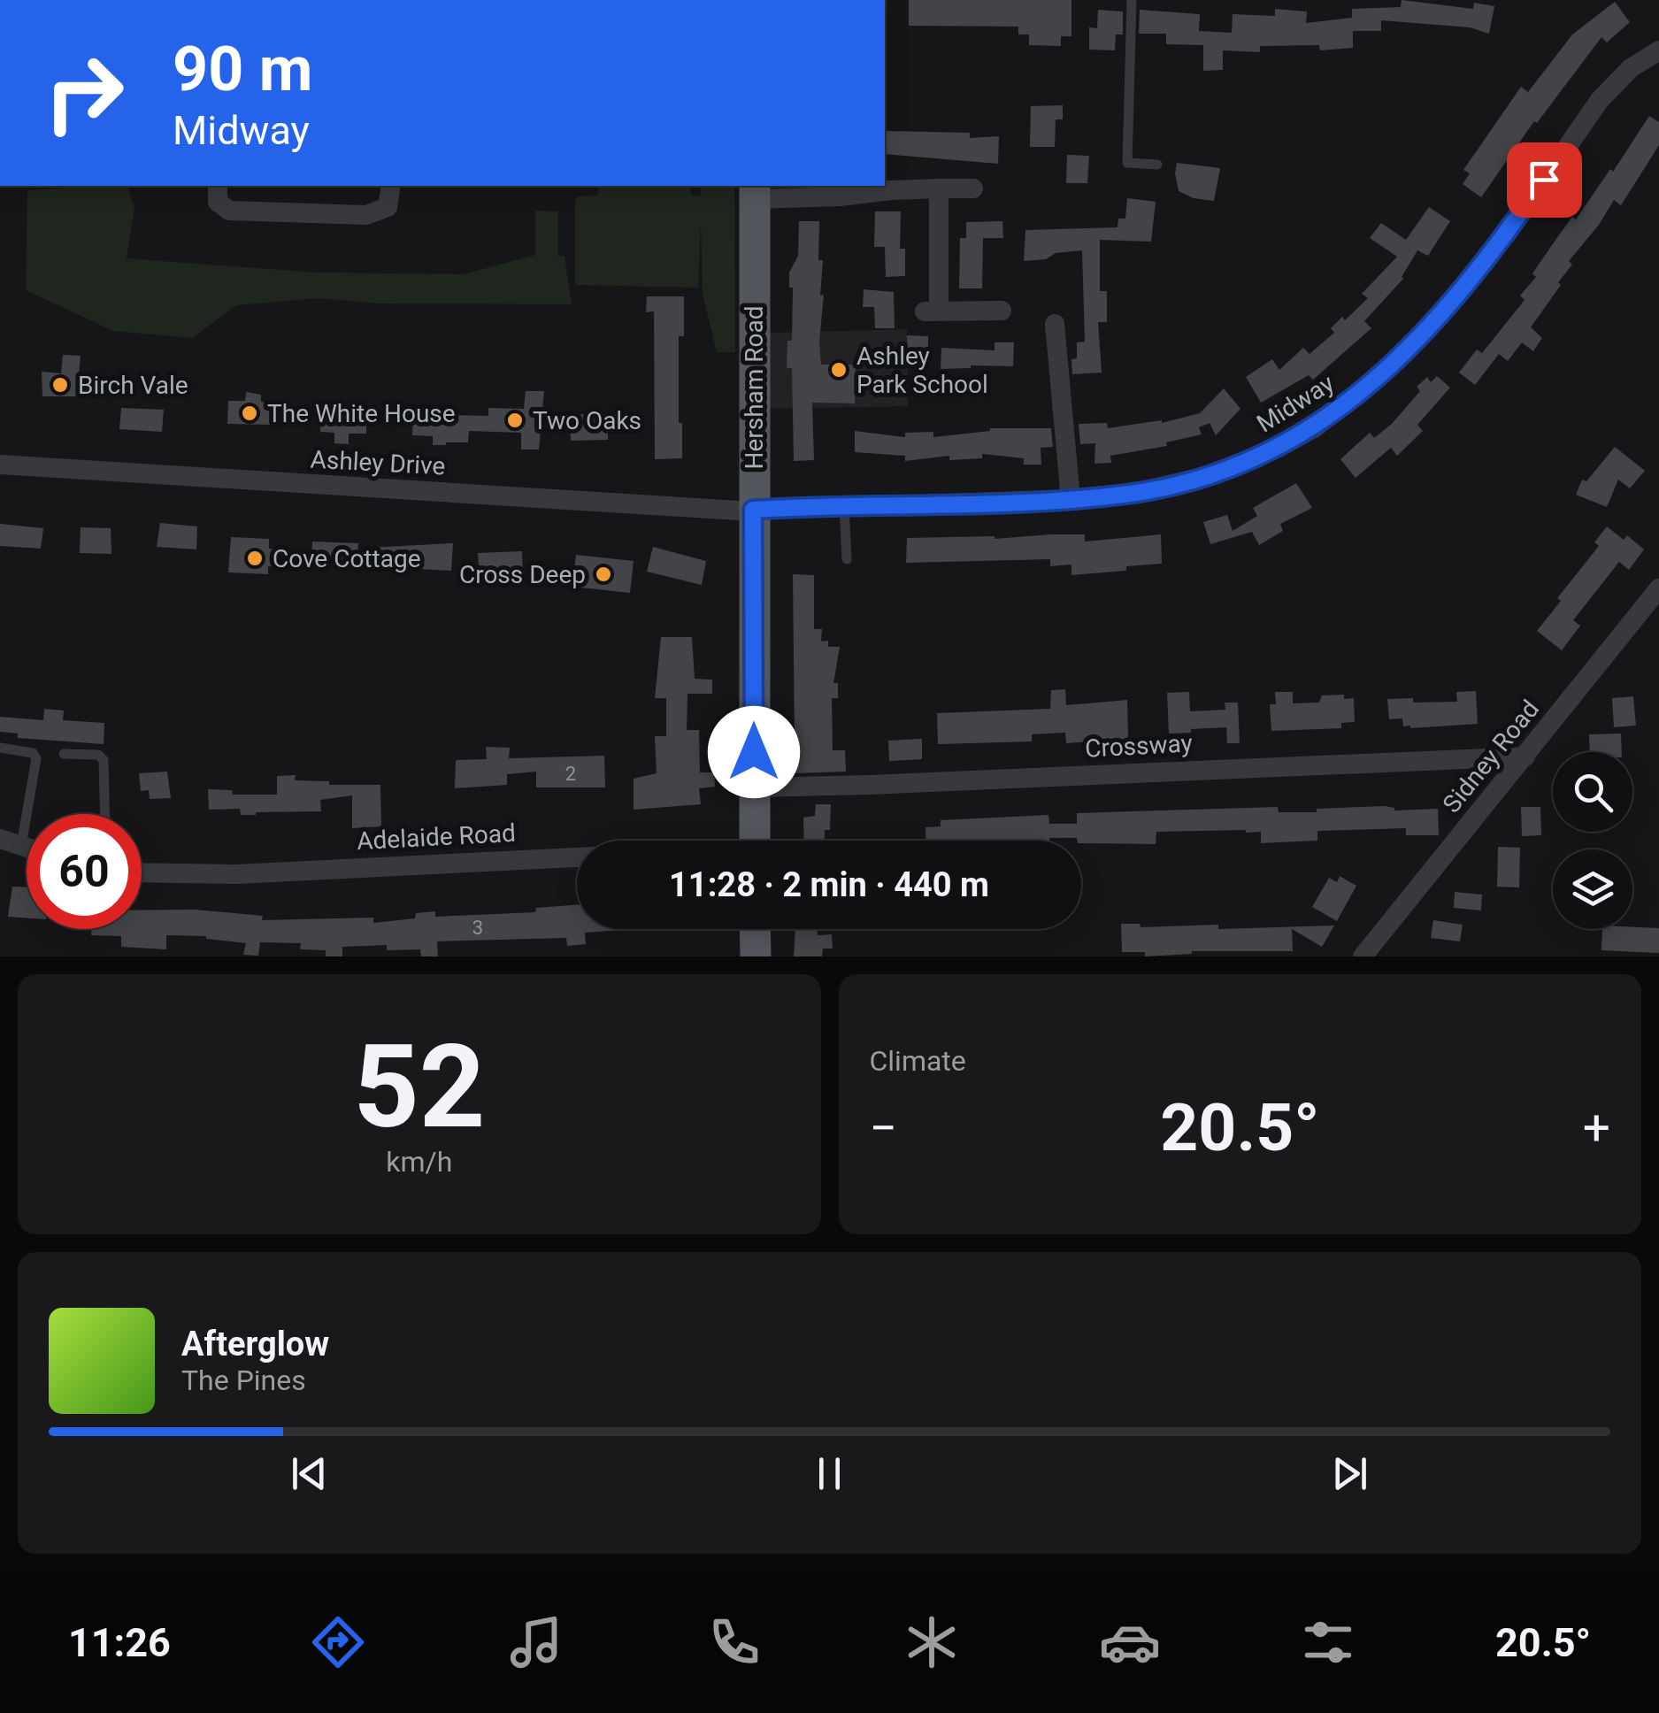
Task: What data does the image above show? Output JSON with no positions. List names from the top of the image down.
{
  "streets": {
    "main road": ["Hersham Road"],
    "street": [
      "Midway",
      "Ashley Drive",
      "Crossway",
      "Sidney Road",
      "Adelaide Road"
    ]
  },
  "crossings": [
    ["Hersham Road", "Midway"],
    ["Hersham Road", "Ashley Drive"],
    ["Hersham Road", "Crossway"],
    ["Midway", "Ashley Drive"],
    ["Crossway", "Sidney Road"]
  ],
  "places": [
    "Ashley Park School",
    "Birch Vale",
    "The White House",
    "Two Oaks",
    "Cove Cottage",
    "Cross Deep"
  ],
  "house_numbers": ["2", "3"],
  "page": {
    "turn": ["90 m", "Midway"],
    "limit": "60",
    "trip": "11:28 · 2 min · 440 m",
    "tile": [
      ["52", "km/h"],
      "Climate"
    ],
    "heat": ["−", "20.5°", "+"],
    "song": ["Afterglow", "The Pines"],
    "tabs": ["11:26", "20.5°"]
  }
}
